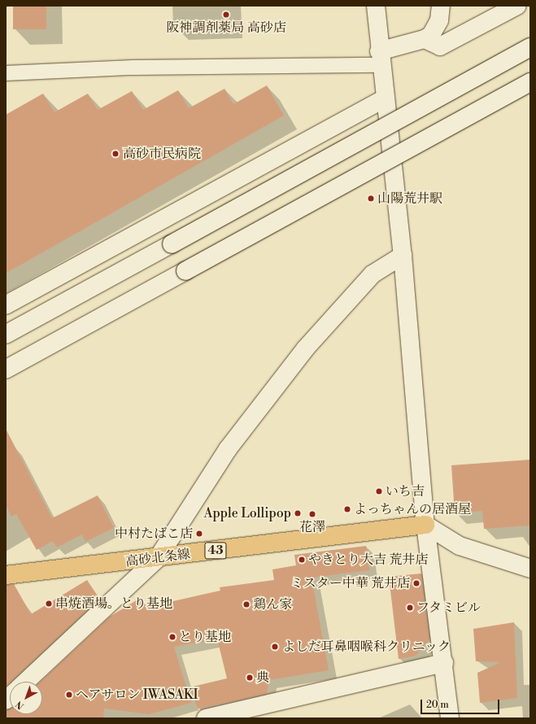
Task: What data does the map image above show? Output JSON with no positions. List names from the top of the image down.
{
  "streets": {
    "main road": ["43", "高砂北条線"]
  },
  "places": [
    "阪神調剤薬局 高砂店",
    "高砂市民病院",
    "山陽荒井駅",
    "いち吉",
    "よっちゃんの居酒屋",
    "Apple Lollipop",
    "花澤",
    "中村たばこ店",
    "やきとり大吉 荒井店",
    "ミスター中華 荒井店",
    "串焼酒場。とり基地",
    "鶏ん家",
    "フタミビル",
    "とり基地",
    "よしだ耳鼻咽喉科クリニック",
    "典",
    "ヘアサロン IWASAKI"
  ],
  "scale_bar": "20 m",
  "north": "bottom left"
}
